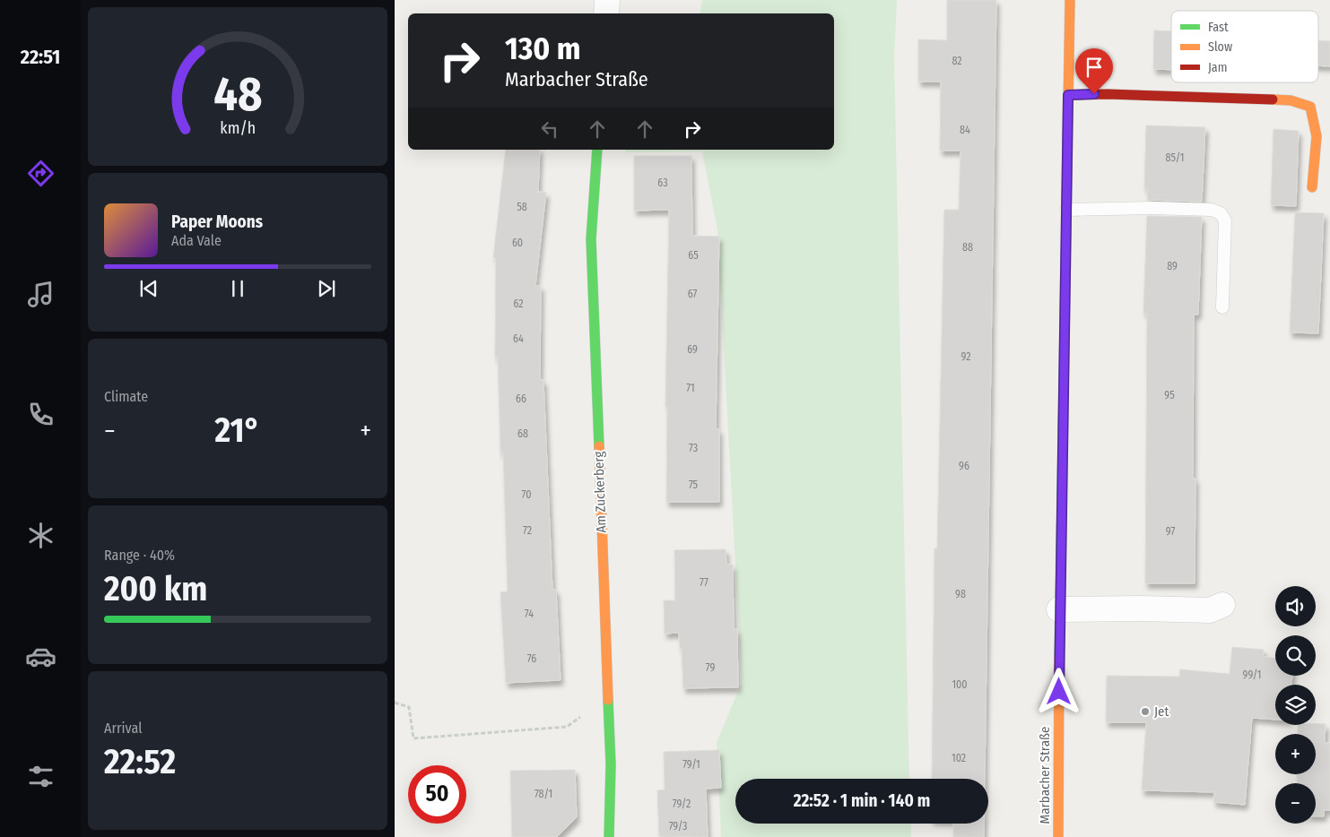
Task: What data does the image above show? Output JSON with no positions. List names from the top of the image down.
{
  "streets": {
    "street": ["Am Zuckerberg", "Marbacher Straße"]
  },
  "places": ["Jet"],
  "house_numbers": [
    "82",
    "84",
    "85/1",
    "63",
    "58",
    "60",
    "88",
    "65",
    "89",
    "67",
    "62",
    "64",
    "69",
    "92",
    "71",
    "95",
    "66",
    "68",
    "73",
    "96",
    "75",
    "70",
    "72",
    "97",
    "77",
    "98",
    "74",
    "76",
    "79",
    "99/1",
    "100",
    "102",
    "79/1",
    "78/1",
    "79/2",
    "79/3"
  ],
  "legend": ["Fast", "Slow", "Jam"],
  "page": {
    "tabs": "22:51",
    "turn": ["130 m", "Marbacher Straße"],
    "song": ["Paper Moons", "Ada Vale"],
    "tile": [
      "Climate",
      ["Range · 40%", "200 km"],
      ["Arrival", "22:52"]
    ],
    "heat": ["−", "21°", "+"],
    "map_buttons": ["+", "−"],
    "limit": "50",
    "trip": "22:52 · 1 min · 140 m",
    "gauge": ["48", "km/h"]
  }
}
